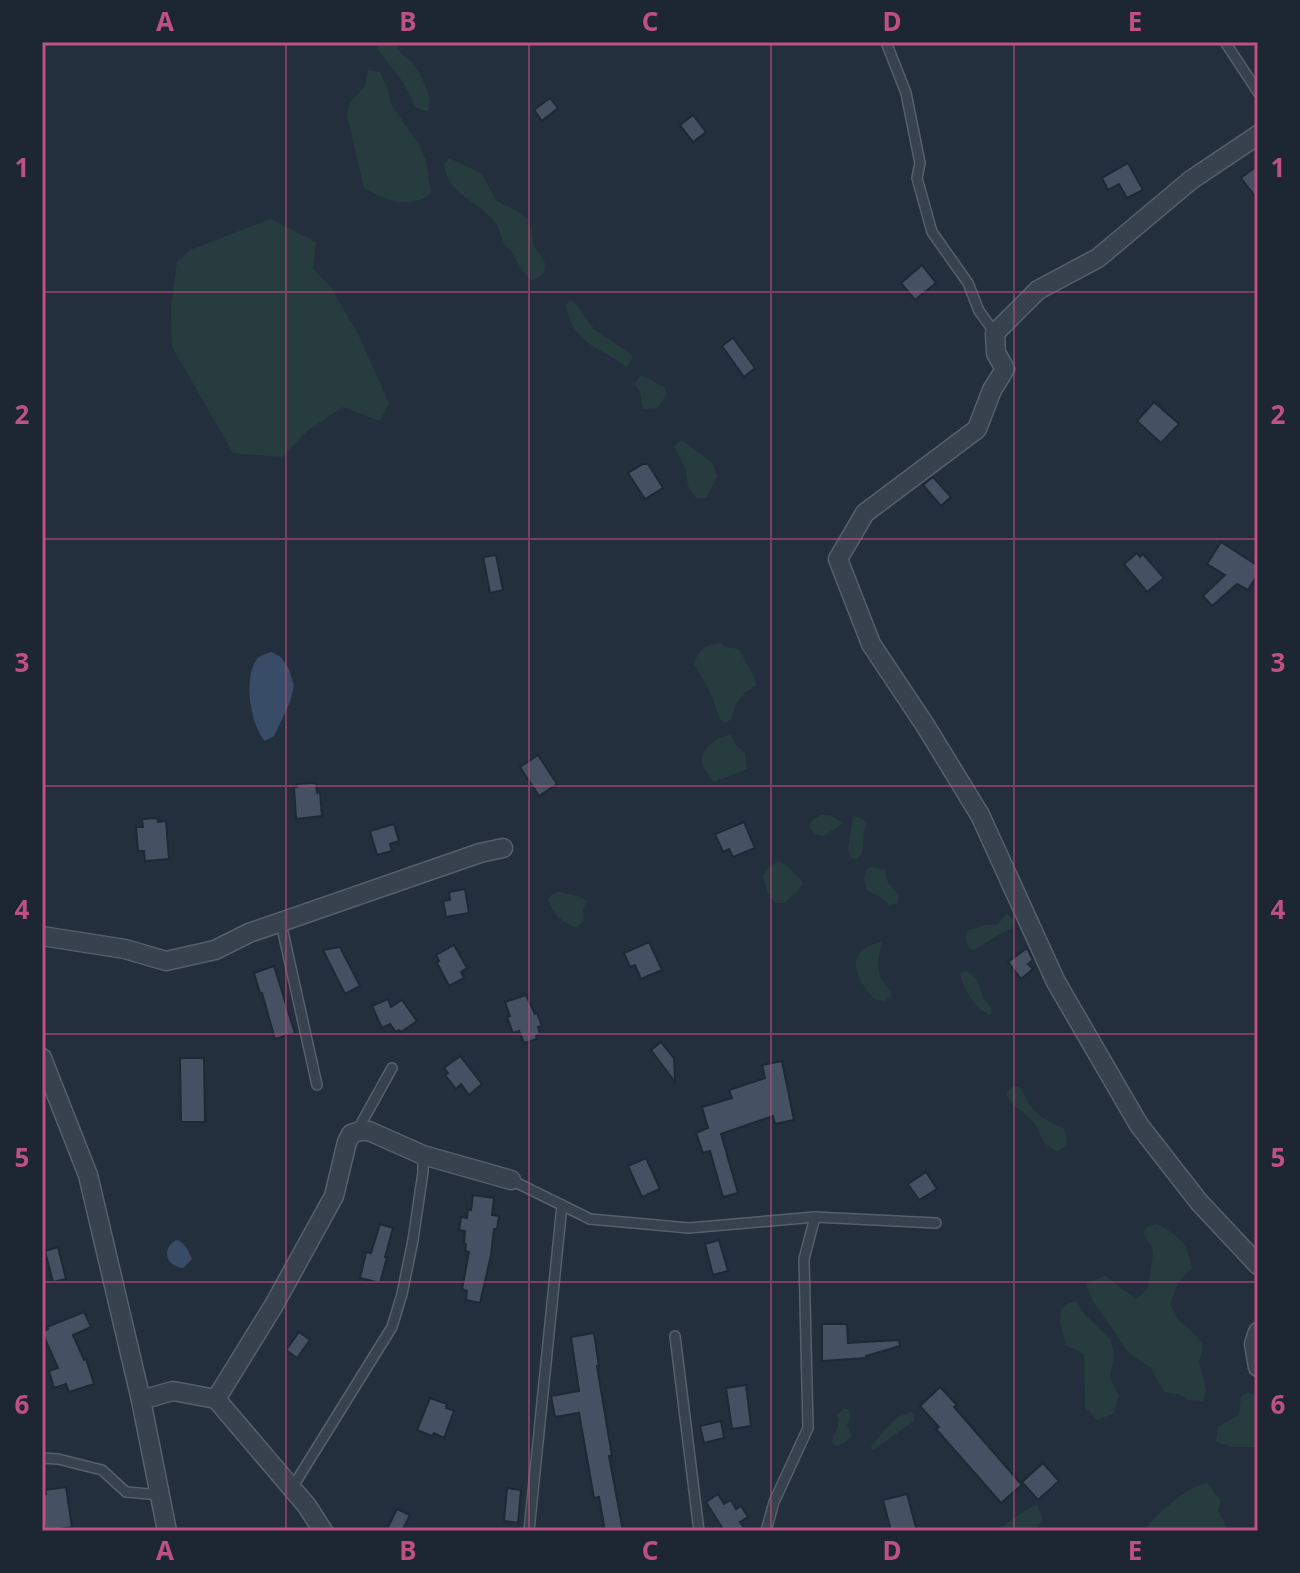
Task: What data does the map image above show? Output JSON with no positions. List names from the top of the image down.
{
  "grid": {
    "columns": [
      "A",
      "B",
      "C",
      "D",
      "E"
    ],
    "rows": [
      "1",
      "2",
      "3",
      "4",
      "5",
      "6"
    ]
  }
}
